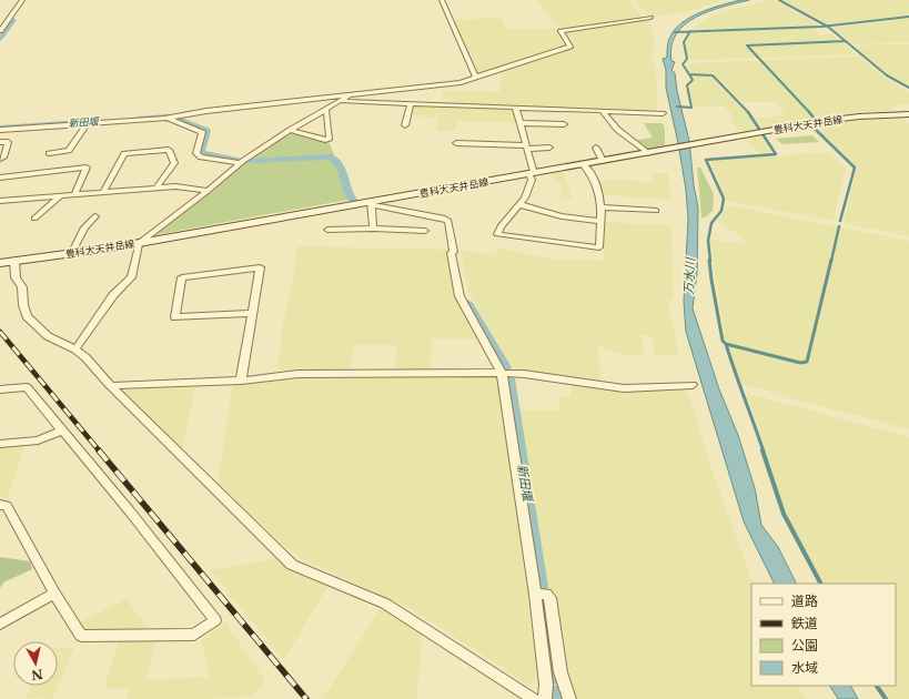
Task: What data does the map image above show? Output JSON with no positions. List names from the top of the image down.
{
  "streets": {
    "main road": ["豊科大天井岳線"]
  },
  "water": ["新田堰", "万水川"],
  "legend": [
    "道路",
    "鉄道",
    "公園",
    "水域"
  ],
  "north": "bottom"
}
